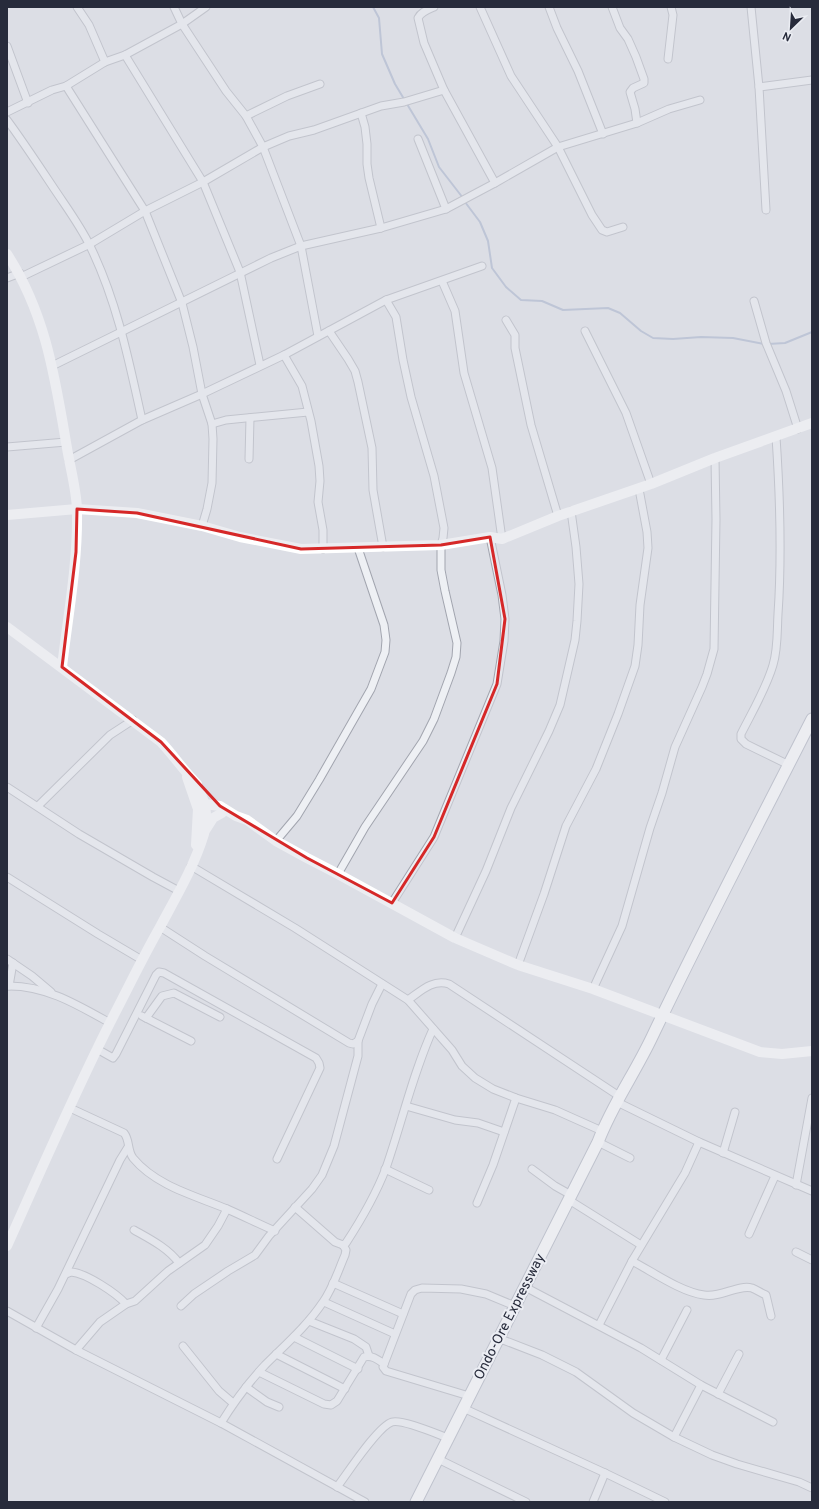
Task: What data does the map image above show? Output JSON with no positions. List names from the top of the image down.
{
  "streets": {
    "main road": ["Ondo-Ore Expressway"]
  },
  "north": "bottom left"
}
